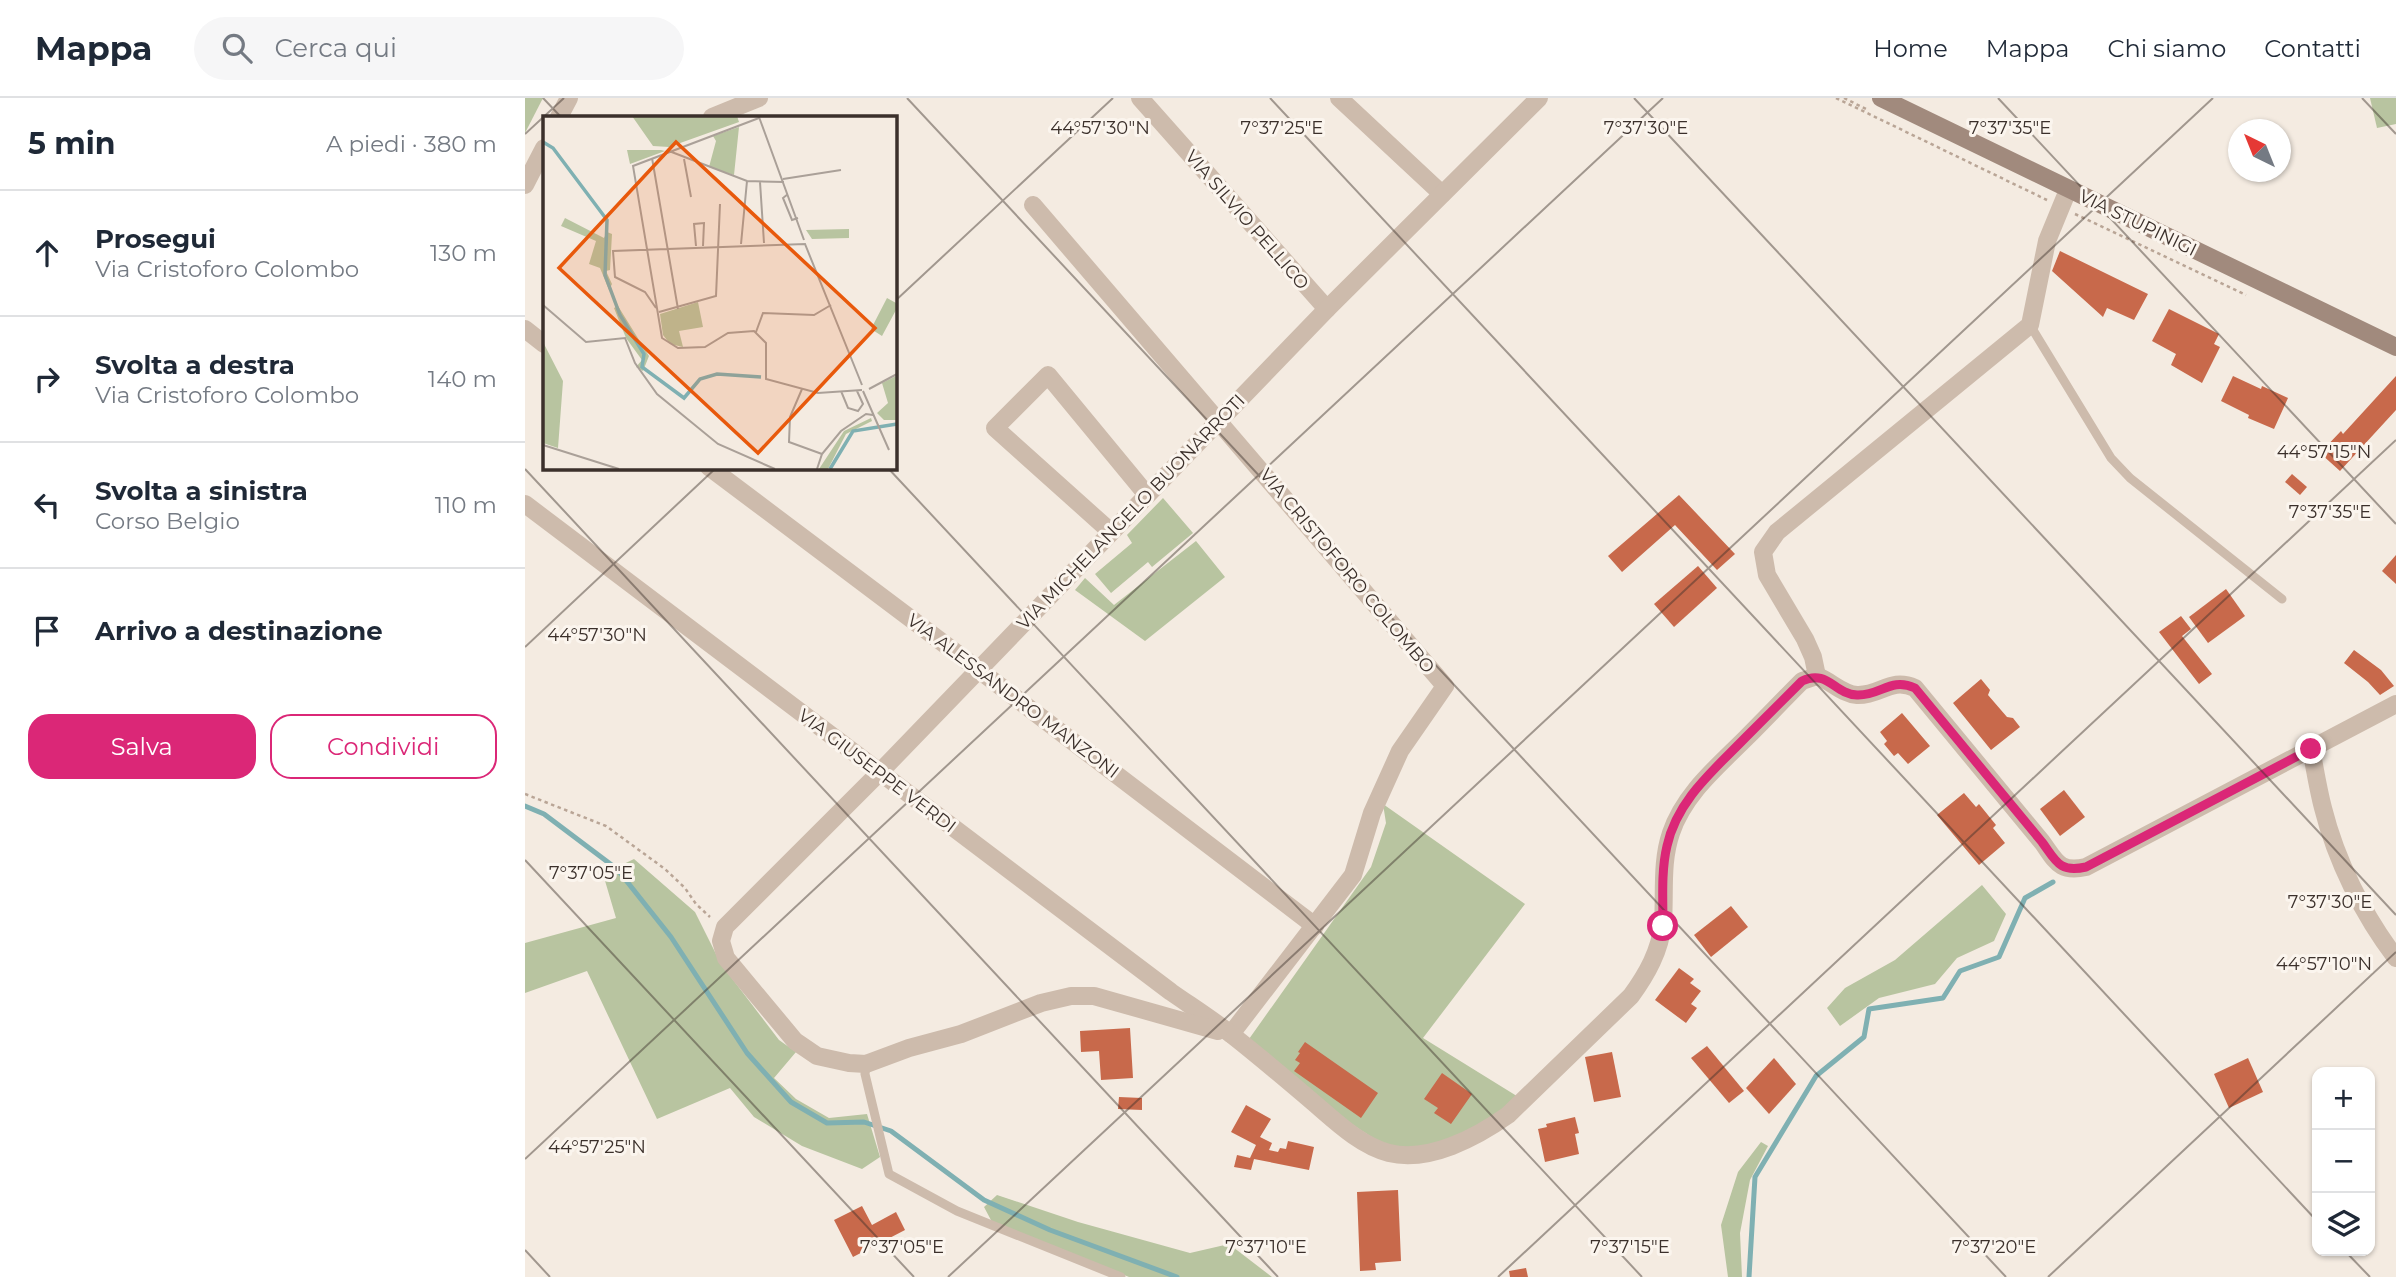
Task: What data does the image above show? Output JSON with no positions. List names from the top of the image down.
{
  "streets": {
    "street": [
      "VIA SILVIO PELLICO",
      "VIA STUPINIGI",
      "VIA MICHELANGELO BUONARROTI",
      "VIA CRISTOFORO COLOMBO",
      "VIA ALESSANDRO MANZONI",
      "VIA GIUSEPPE VERDI"
    ]
  },
  "crossings": [
    ["VIA SILVIO PELLICO", "VIA MICHELANGELO BUONARROTI"],
    ["VIA MICHELANGELO BUONARROTI", "VIA CRISTOFORO COLOMBO"],
    ["VIA MICHELANGELO BUONARROTI", "VIA ALESSANDRO MANZONI"],
    ["VIA MICHELANGELO BUONARROTI", "VIA GIUSEPPE VERDI"],
    ["VIA CRISTOFORO COLOMBO", "VIA ALESSANDRO MANZONI"],
    ["VIA CRISTOFORO COLOMBO", "VIA GIUSEPPE VERDI"]
  ],
  "north": "top left",
  "page": {
    "header": "Mappa",
    "search": "Cerca qui",
    "nav": [
      "Home",
      "Mappa",
      "Chi siamo",
      "Contatti"
    ],
    "heading": ["5 min", "A piedi · 380 m"],
    "list": [
      ["Prosegui", "Via Cristoforo Colombo", "130 m"],
      ["Svolta a destra", "Via Cristoforo Colombo", "140 m"],
      ["Svolta a sinistra", "Corso Belgio", "110 m"],
      "Arrivo a destinazione"
    ],
    "buttons": ["Salva", "Condividi"],
    "map_buttons": ["+", "−"]
  },
  "coordinates": [
    "44°57'30\"N",
    "7°37'25\"E",
    "7°37'30\"E",
    "7°37'35\"E",
    "44°57'15\"N",
    "7°37'05\"E",
    "44°57'10\"N",
    "44°57'25\"N",
    "7°37'10\"E",
    "7°37'15\"E",
    "7°37'20\"E"
  ]
}
